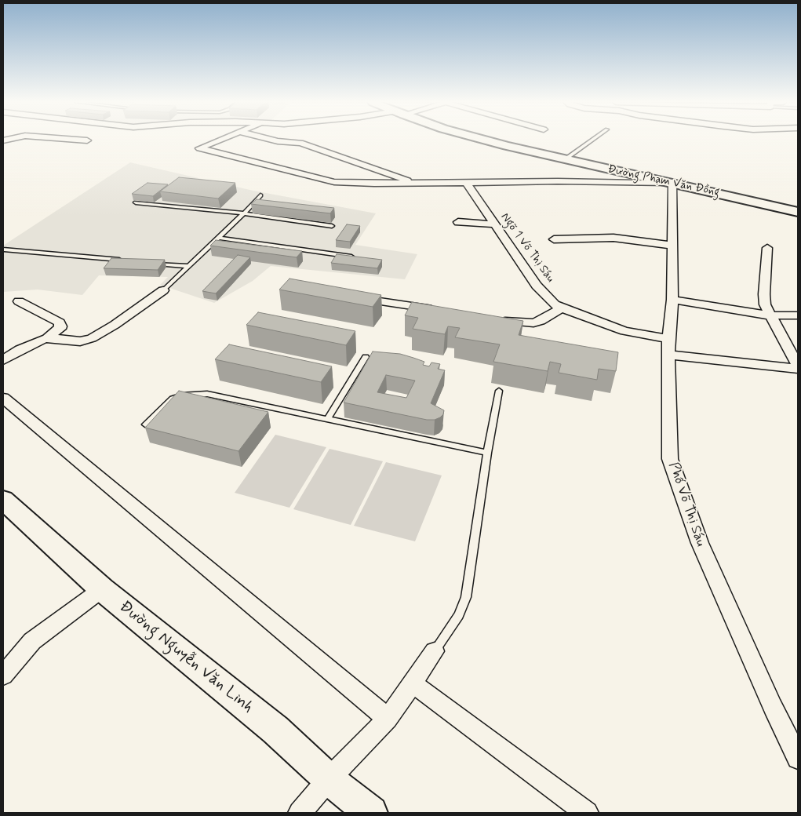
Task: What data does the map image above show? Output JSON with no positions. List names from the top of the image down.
{
  "streets": {
    "street": [
      "Đường Phạm Văn Đồng",
      "Ngõ 1 Võ Thị Sáu",
      "Phố Võ Thị Sáu",
      "Đường Nguyễn Văn Linh"
    ]
  },
  "crossings": [
    ["Đường Phạm Văn Đồng", "Phố Võ Thị Sáu"],
    ["Ngõ 1 Võ Thị Sáu", "Phố Võ Thị Sáu"]
  ]
}
